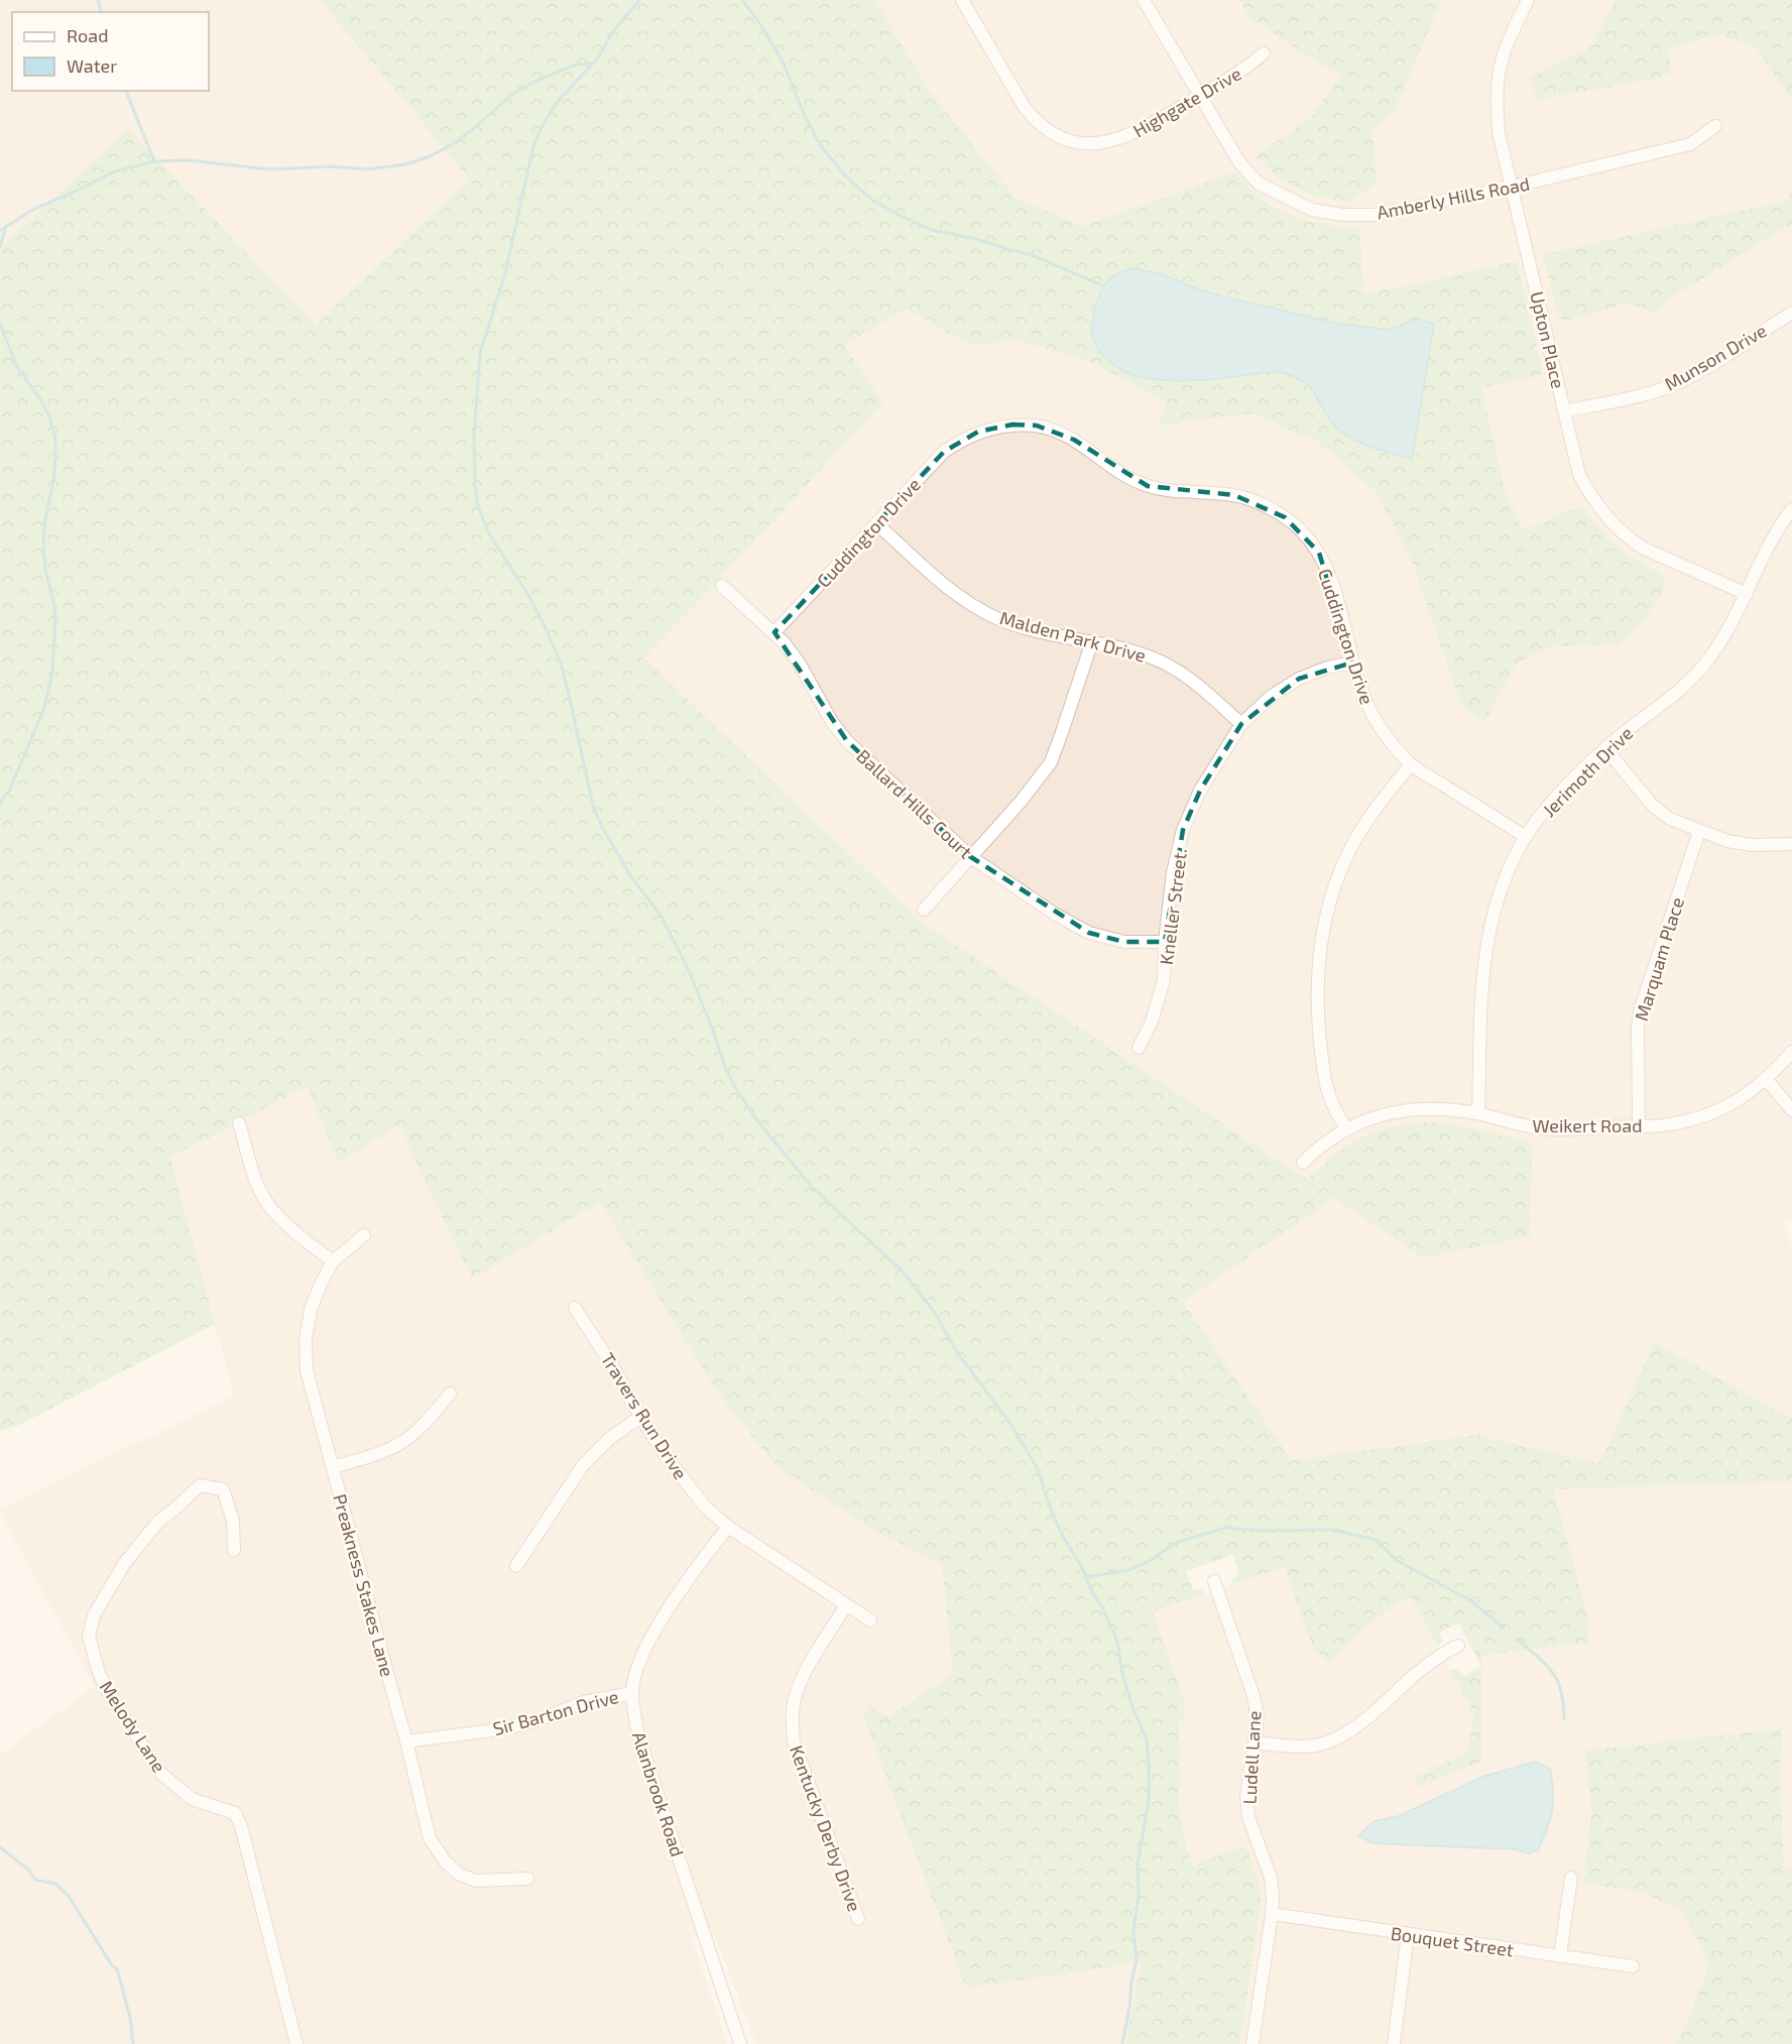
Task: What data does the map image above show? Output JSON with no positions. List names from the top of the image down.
{
  "streets": {
    "street": [
      "Highgate Drive",
      "Amberly Hills Road",
      "Upton Place",
      "Munson Drive",
      "Cuddington Drive",
      "Malden Park Drive",
      "Jerimoth Drive",
      "Ballard Hills Court",
      "Kneller Street.",
      "Marquam Place",
      "Weikert Road",
      "Travers Run Drive",
      "Preakness Stakes Lane",
      "Sir Barton Drive",
      "Melody Lane",
      "Ludell Lane",
      "Alanbrook Road",
      "Kentucky Derby Drive",
      "Bouquet Street"
    ]
  },
  "crossings": [
    ["Highgate Drive", "Amberly Hills Road"],
    ["Amberly Hills Road", "Upton Place"],
    ["Upton Place", "Munson Drive"],
    ["Upton Place", "Jerimoth Drive"],
    ["Cuddington Drive", "Malden Park Drive"],
    ["Cuddington Drive", "Jerimoth Drive"],
    ["Cuddington Drive", "Ballard Hills Court"],
    ["Cuddington Drive", "Kneller Street."],
    ["Malden Park Drive", "Kneller Street."],
    ["Jerimoth Drive", "Weikert Road"],
    ["Ballard Hills Court", "Kneller Street."],
    ["Marquam Place", "Weikert Road"],
    ["Travers Run Drive", "Alanbrook Road"],
    ["Travers Run Drive", "Kentucky Derby Drive"],
    ["Preakness Stakes Lane", "Sir Barton Drive"],
    ["Sir Barton Drive", "Alanbrook Road"],
    ["Ludell Lane", "Bouquet Street"]
  ],
  "legend": ["Road", "Water"]
}
